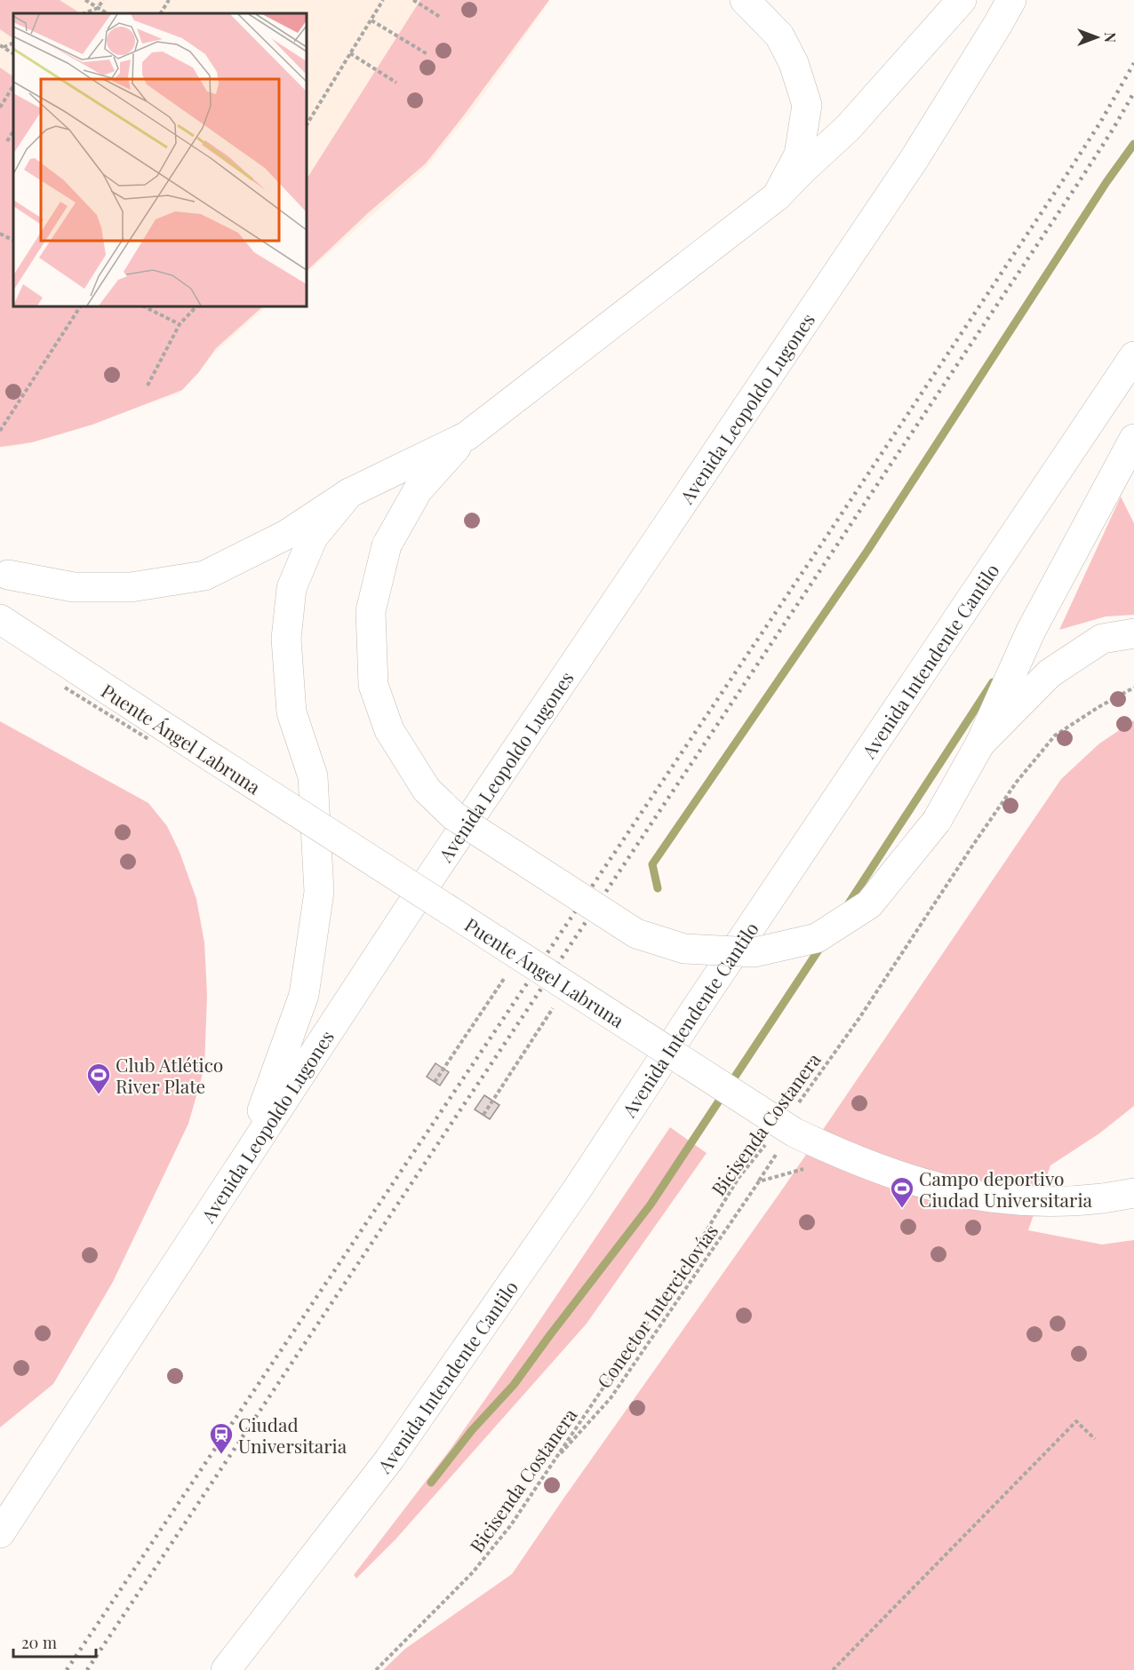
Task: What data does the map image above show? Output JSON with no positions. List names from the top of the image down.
{
  "streets": {
    "main road": ["Avenida Leopoldo Lugones", "Avenida Intendente Cantilo", "Puente Ángel Labruna"],
    "path": ["Bicisenda Costanera", "Conector Interciclovías"]
  },
  "crossings": [
    ["Bicisenda Costanera", "Conector Interciclovías"]
  ],
  "places": {
    "sports": ["Club Atlético River Plate", "Campo deportivo Ciudad Universitaria"],
    "station": ["Ciudad Universitaria"]
  },
  "scale_bar": "20 m",
  "north": "right"
}
